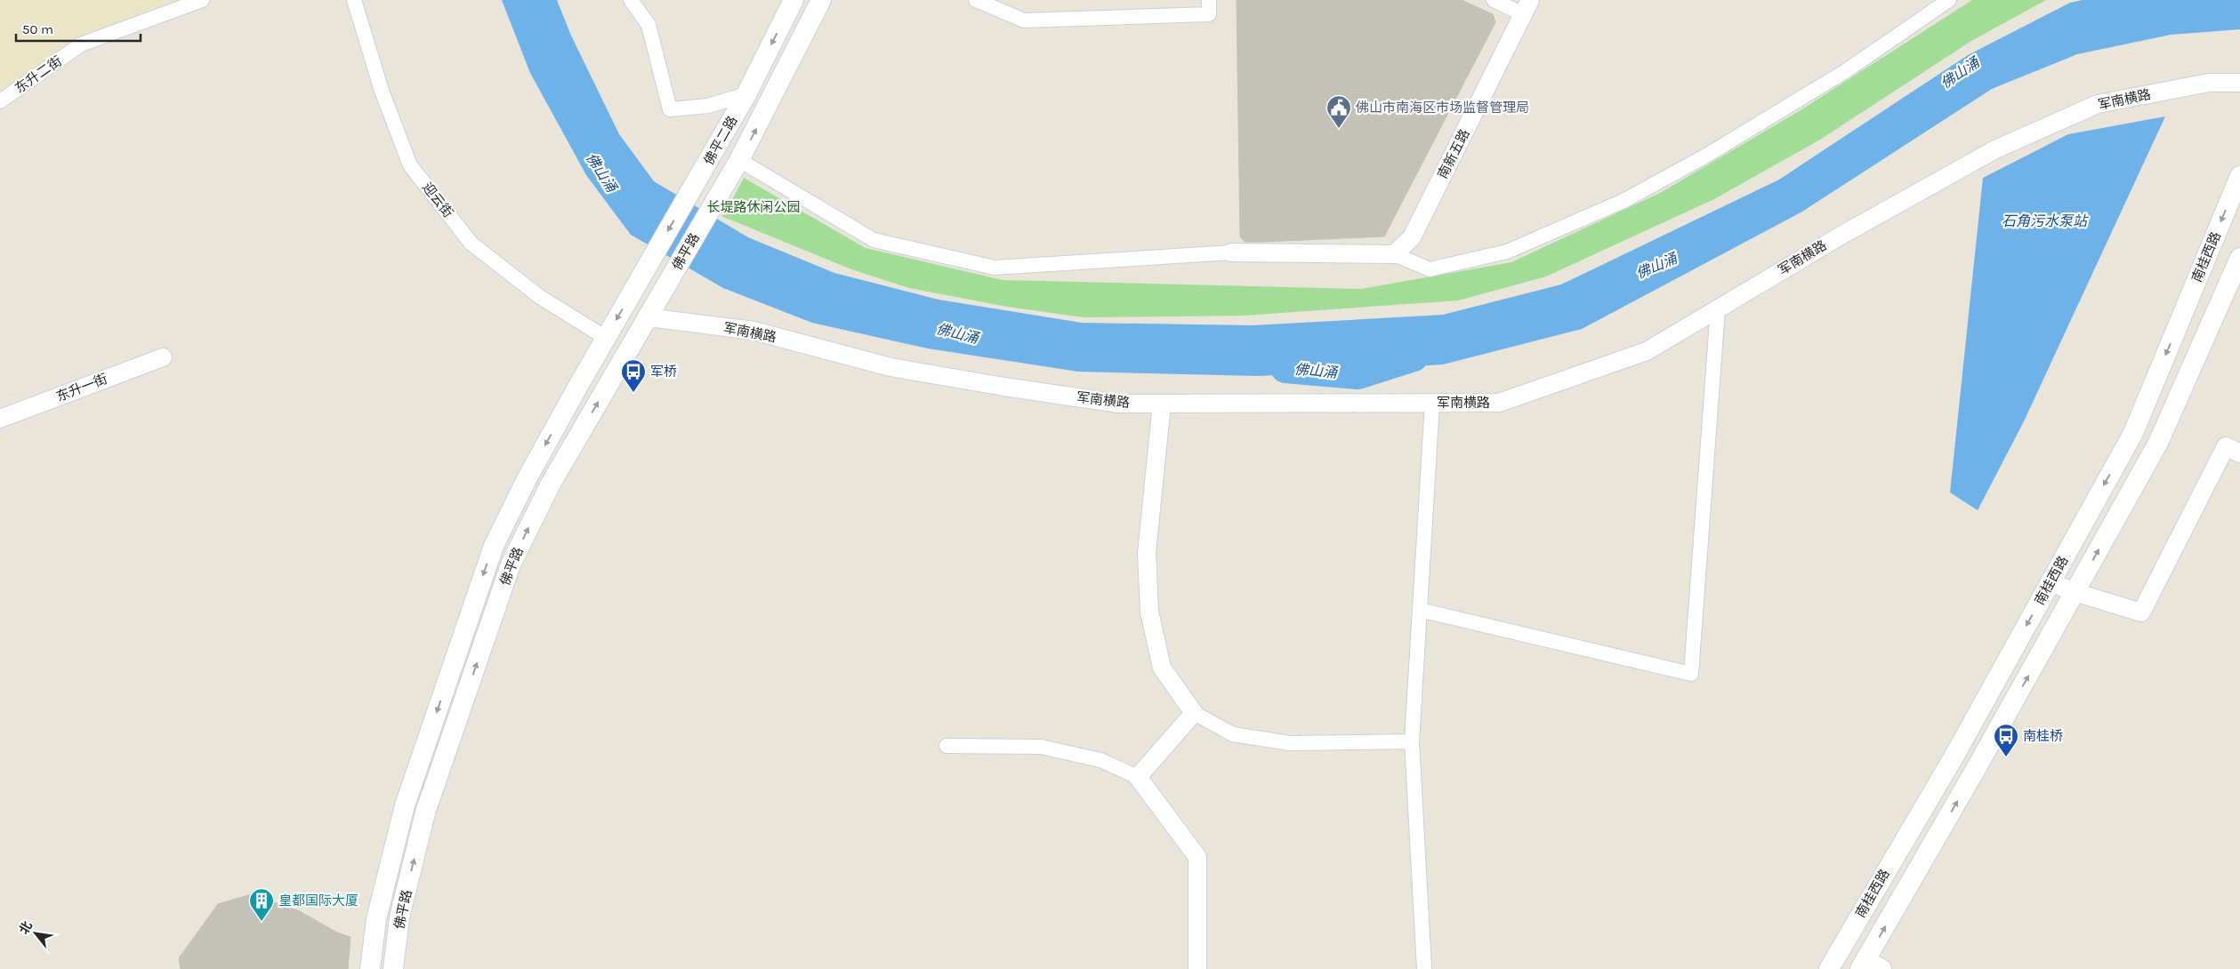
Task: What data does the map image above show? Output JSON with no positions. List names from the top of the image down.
{
  "streets": {
    "main road": ["佛平二路", "佛平路", "南桂西路"],
    "street": [
      "东升二街",
      "军南横路",
      "南新五路",
      "迎云街",
      "东升一街"
    ]
  },
  "crossings": [
    ["军南横路", "佛平路"],
    ["佛平二路", "佛平路"],
    ["迎云街", "佛平路"]
  ],
  "water": ["佛山涌", "石角污水泵站"],
  "parks": ["长堤路休闲公园"],
  "places": {
    "public building": ["佛山市南海区市场监督管理局"],
    "bus stop": ["军桥", "南桂桥"],
    "building": ["皇都国际大厦"]
  },
  "scale_bar": "50 m",
  "north": "top left"
}
